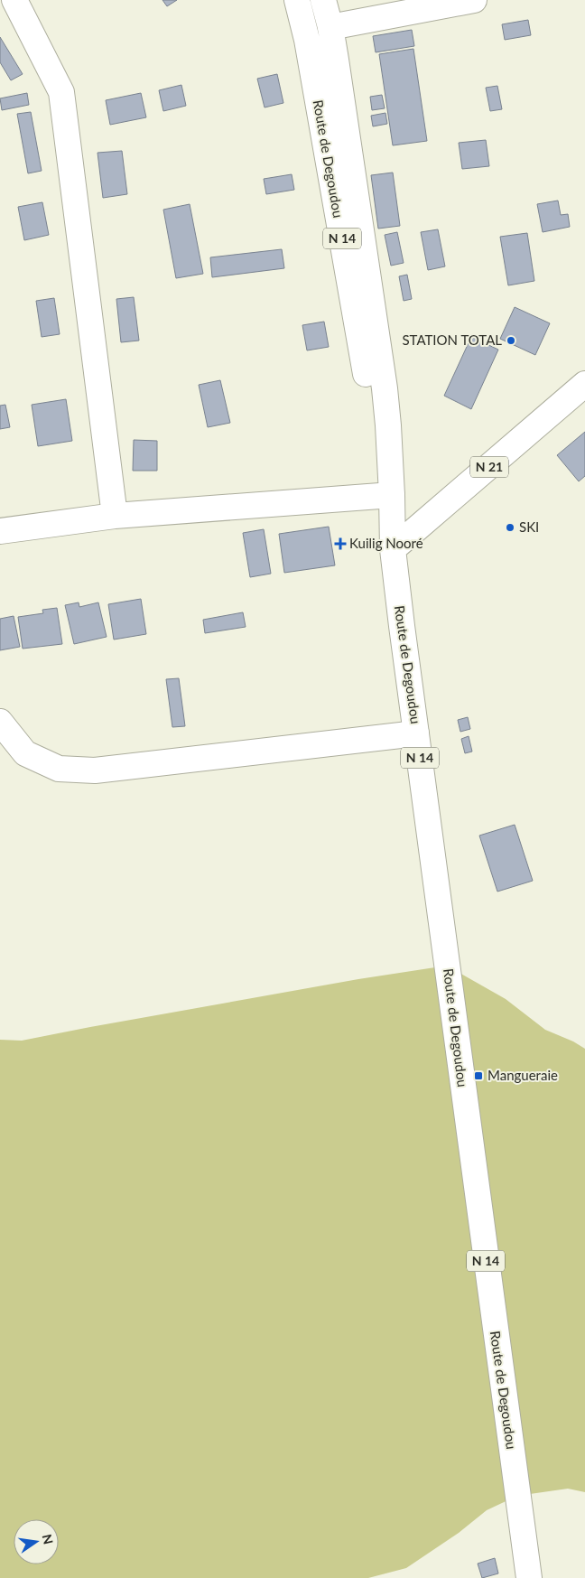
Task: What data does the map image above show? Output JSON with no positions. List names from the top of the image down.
{
  "streets": {
    "main road": ["Route de Degoudou", "N 14", "N 21"]
  },
  "crossings": [
    ["Route de Degoudou", "N 21"]
  ],
  "places": {
    "other": ["STATION TOTAL", "SKI"],
    "health": ["Kuilig Nooré"],
    "transit": ["Mangueraie"]
  },
  "north": "right"
}
